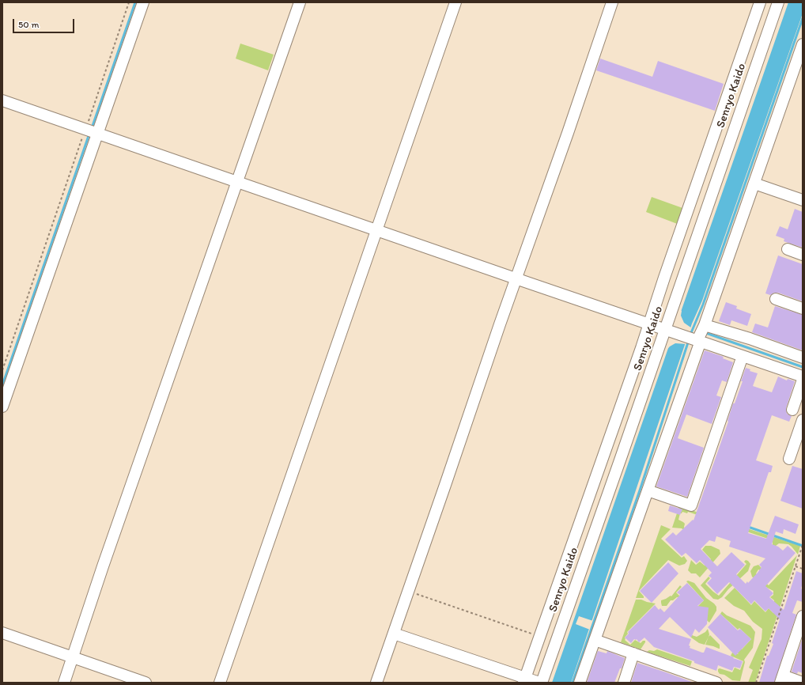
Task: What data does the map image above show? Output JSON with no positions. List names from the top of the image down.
{
  "streets": {
    "street": ["Senryo Kaido"]
  },
  "scale_bar": "50 m"
}
